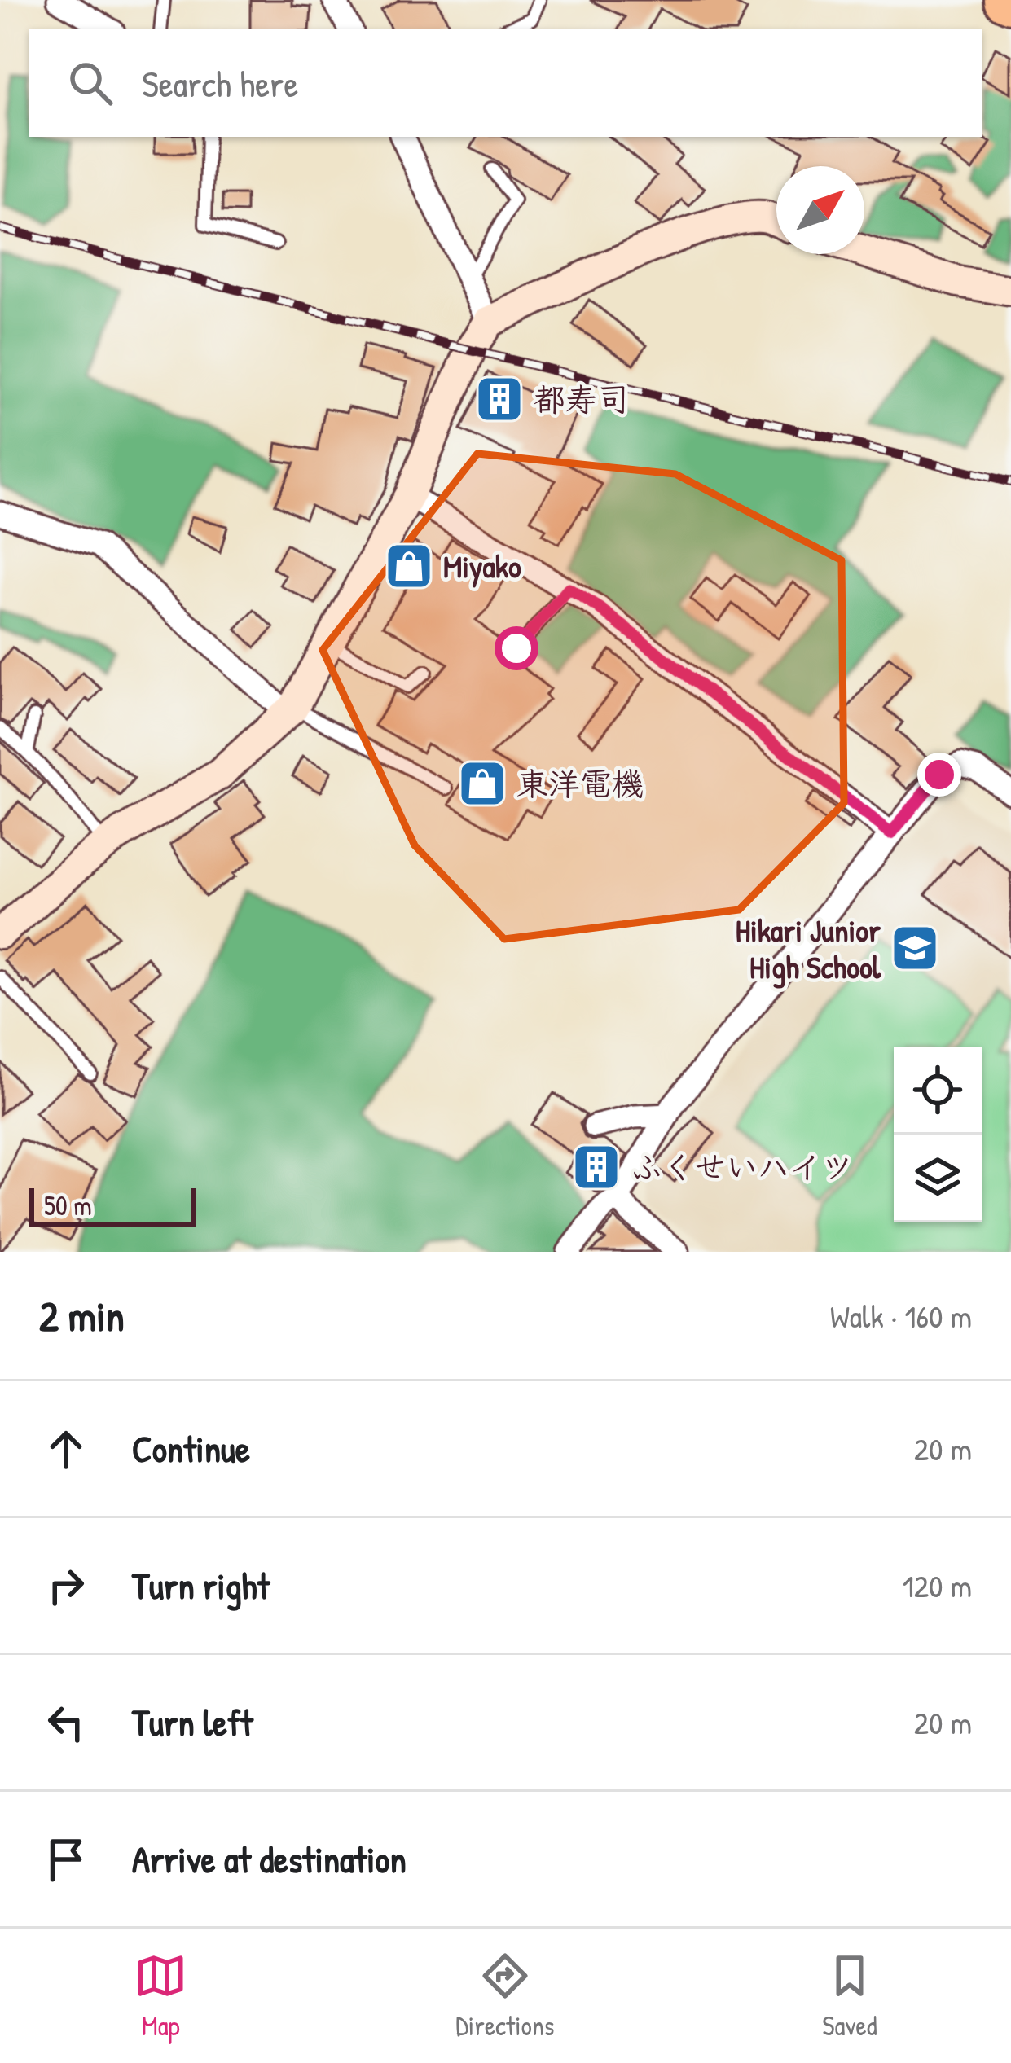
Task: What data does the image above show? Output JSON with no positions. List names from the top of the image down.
{
  "places": {
    "building": ["都寿司", "ふくせいハイツ"],
    "shop": ["Miyako", "東洋電機"],
    "school or university": ["Hikari Junior High School"]
  },
  "scale_bar": "50 m",
  "north": "top right",
  "page": {
    "search": "Search here",
    "scale": "50 m",
    "heading": ["2 min", "Walk · 160 m"],
    "list": [
      ["Continue", "20 m"],
      ["Turn right", "120 m"],
      ["Turn left", "20 m"],
      "Arrive at destination"
    ],
    "nav": ["Map", "Directions", "Saved"]
  }
}
